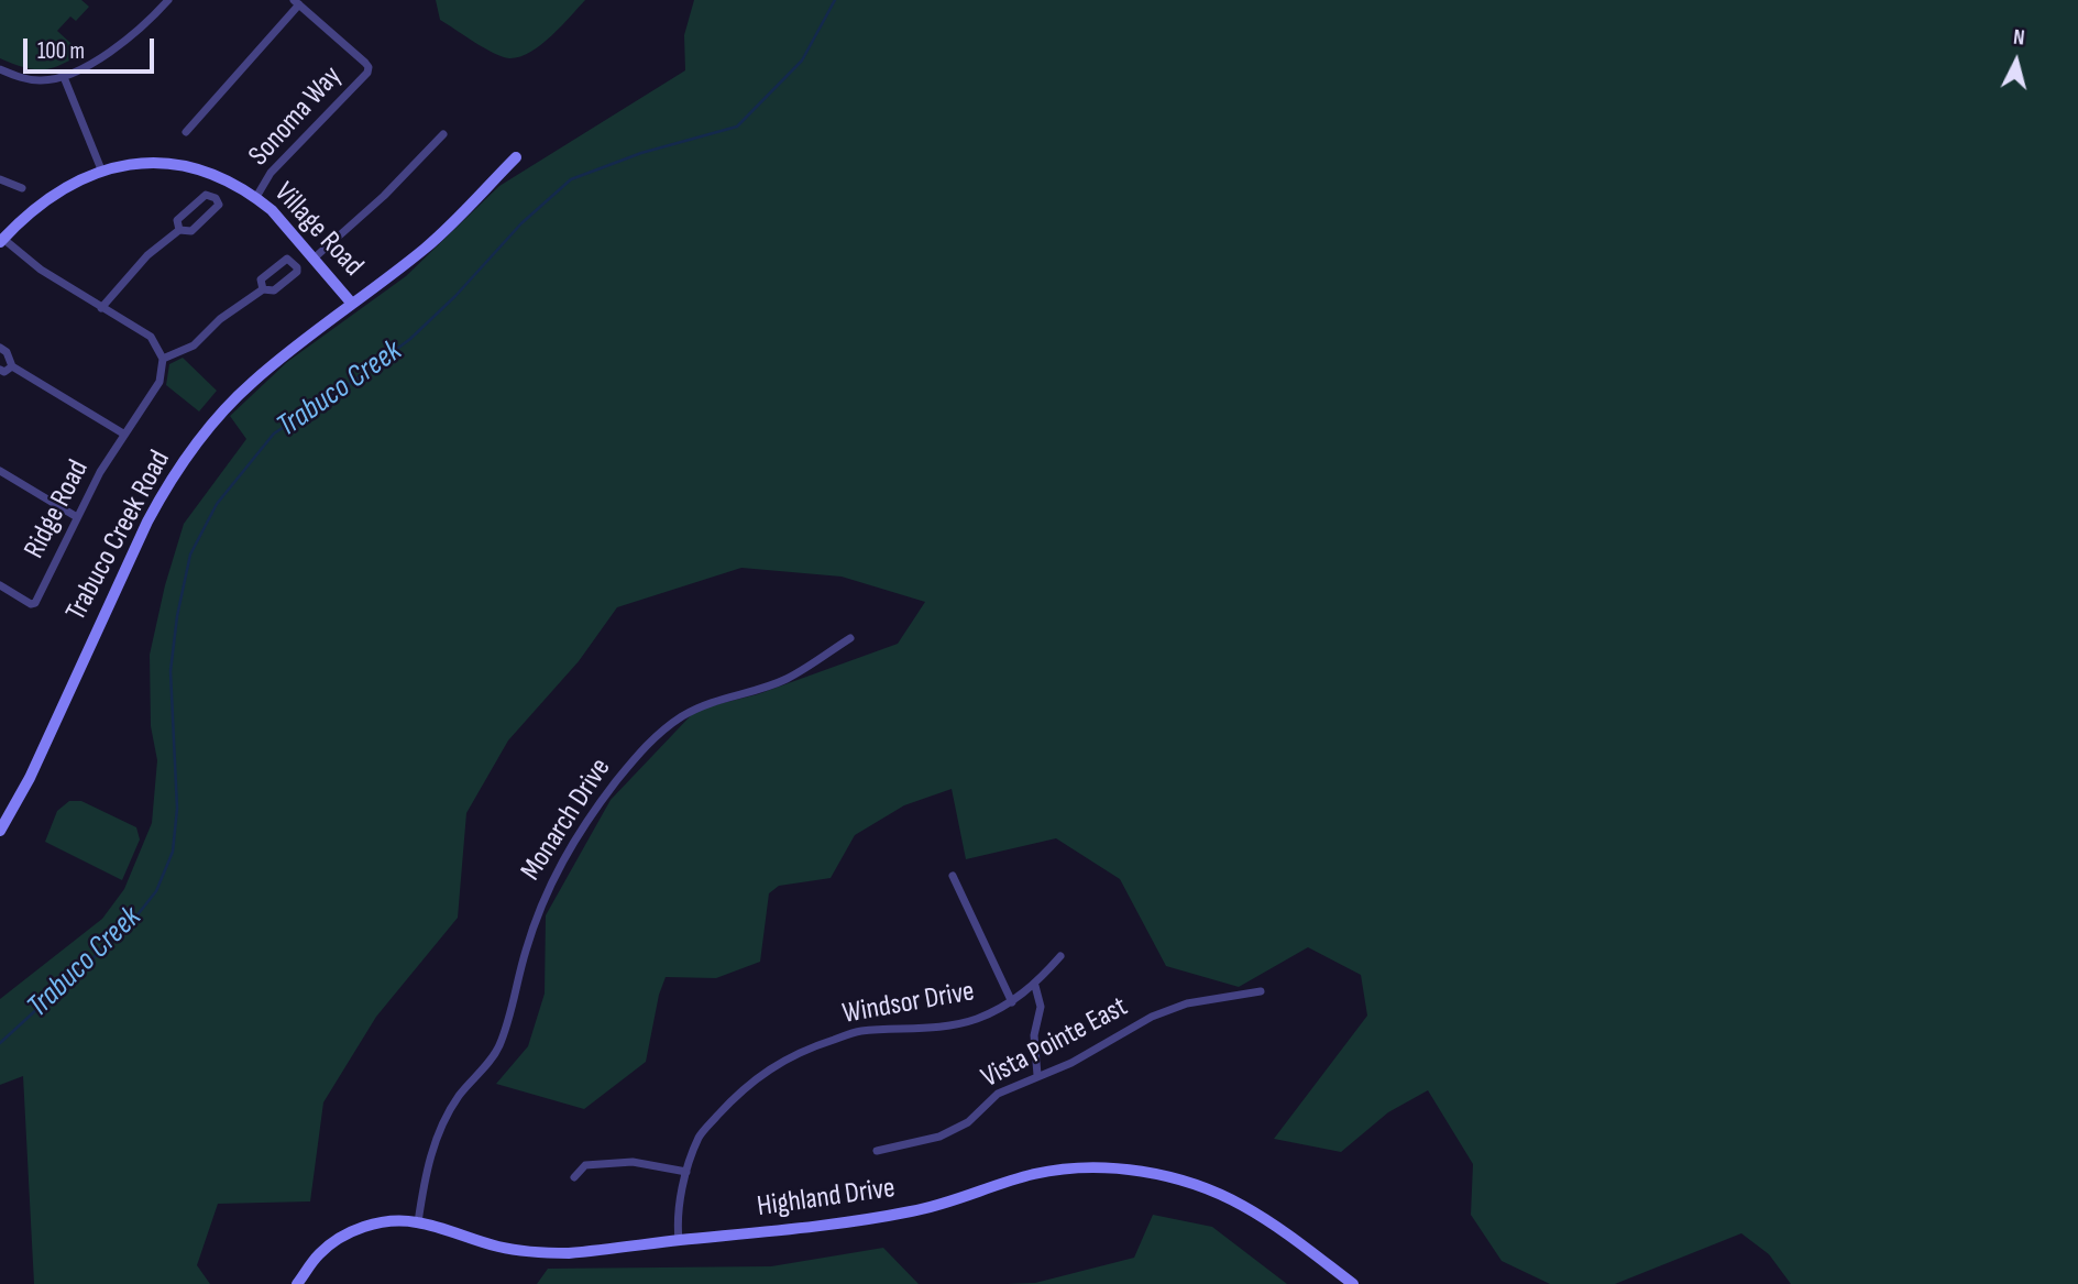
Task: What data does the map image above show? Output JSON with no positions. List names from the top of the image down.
{
  "streets": {
    "street": [
      "Sonoma Way",
      "Village Road",
      "Ridge Road",
      "Trabuco Creek Road",
      "Monarch Drive",
      "Windsor Drive",
      "Vista Pointe East",
      "Highland Drive"
    ]
  },
  "crossings": [
    ["Sonoma Way", "Village Road"],
    ["Village Road", "Trabuco Creek Road"],
    ["Monarch Drive", "Highland Drive"],
    ["Windsor Drive", "Highland Drive"]
  ],
  "water": ["Trabuco Creek"],
  "scale_bar": "100 m",
  "north": "top"
}
